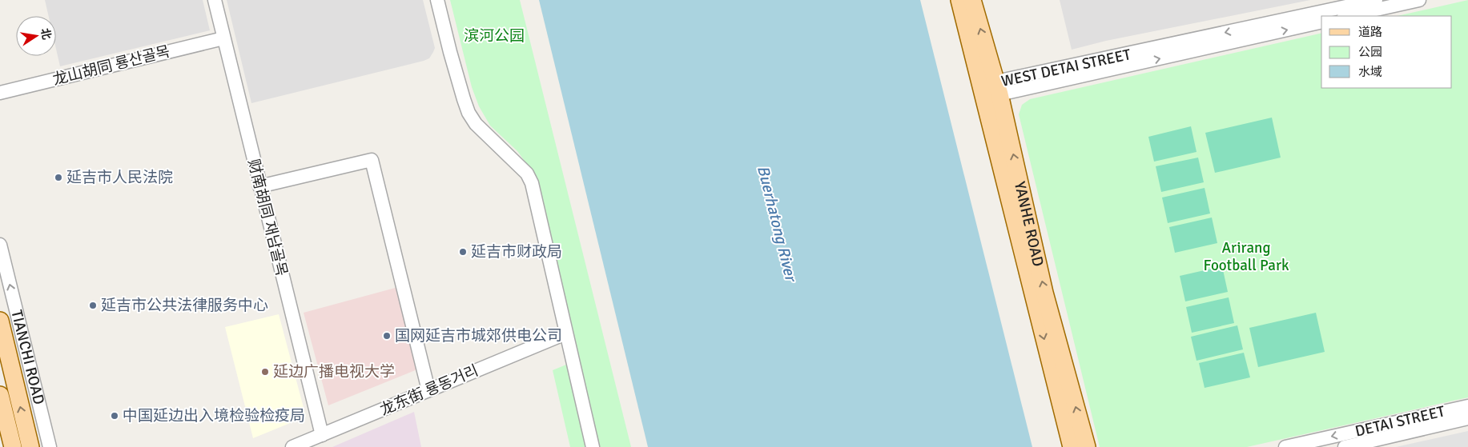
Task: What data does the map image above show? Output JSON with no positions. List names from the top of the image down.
{
  "streets": {
    "main road": ["YANHE ROAD", "TIANCHI ROAD"],
    "street": [
      "龙山胡同 룡산골목",
      "WEST DETAI STREET",
      "财南胡同 재남골목",
      "龙东街 룡동거리",
      "DETAI STREET"
    ]
  },
  "crossings": [
    ["龙山胡同 룡산골목", "财南胡同 재남골목"],
    ["WEST DETAI STREET", "YANHE ROAD"],
    ["财南胡同 재남골목", "龙东街 룡동거리"]
  ],
  "one_way": ["TIANCHI ROAD"],
  "water": ["Buerhatong River"],
  "parks": ["滨河公园", "Arirang Football Park"],
  "places": [
    "延吉市人民法院",
    "延吉市财政局",
    "延吉市公共法律服务中心",
    "国网延吉市城郊供电公司",
    "延边广播电视大学",
    "中国延边出入境检验检疫局"
  ],
  "legend": ["道路", "公园", "水域"],
  "north": "right"
}
